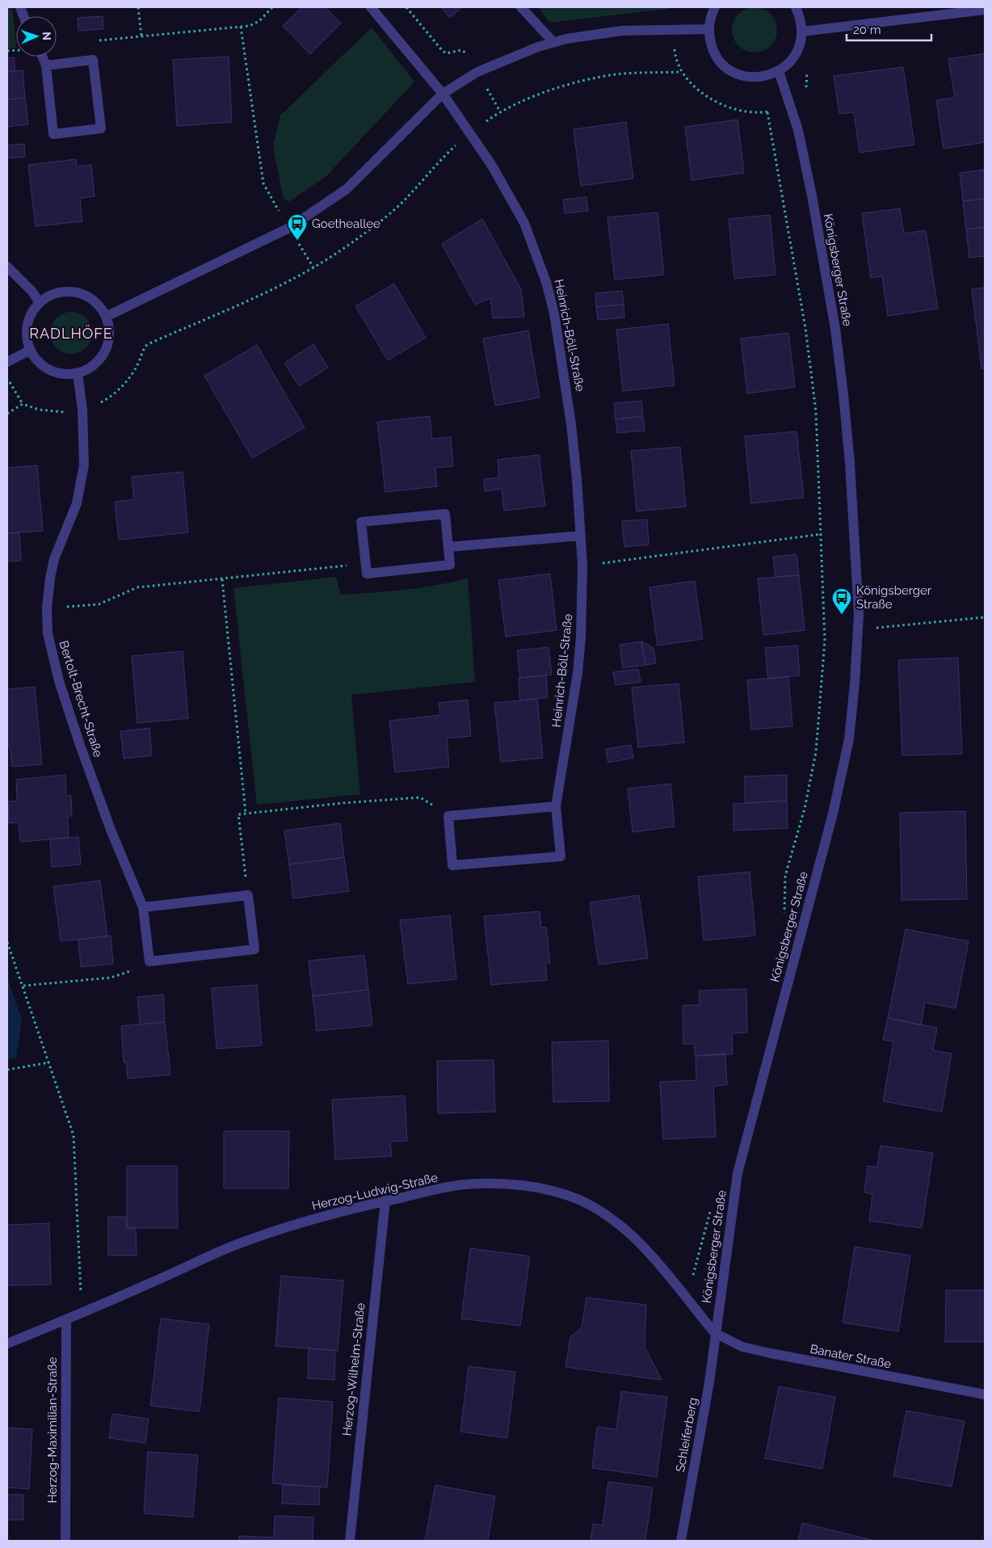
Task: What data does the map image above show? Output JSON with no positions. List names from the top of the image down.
{
  "streets": {
    "street": [
      "Königsberger Straße",
      "Heinrich-Böll-Straße",
      "Bertolt-Brecht-Straße",
      "Herzog-Ludwig-Straße",
      "Banater Straße",
      "Herzog-Wilhelm-Straße",
      "Herzog-Maximilian-Straße",
      "Schleiferberg"
    ]
  },
  "crossings": [
    ["Königsberger Straße", "Herzog-Ludwig-Straße"],
    ["Königsberger Straße", "Banater Straße"],
    ["Königsberger Straße", "Schleiferberg"],
    ["Herzog-Ludwig-Straße", "Banater Straße"],
    ["Herzog-Ludwig-Straße", "Herzog-Wilhelm-Straße"],
    ["Herzog-Ludwig-Straße", "Herzog-Maximilian-Straße"],
    ["Herzog-Ludwig-Straße", "Schleiferberg"],
    ["Banater Straße", "Schleiferberg"]
  ],
  "districts": ["RADLHÖFE"],
  "places": {
    "bus stop": ["Goetheallee", "Königsberger Straße"]
  },
  "scale_bar": "20 m",
  "north": "right"
}
